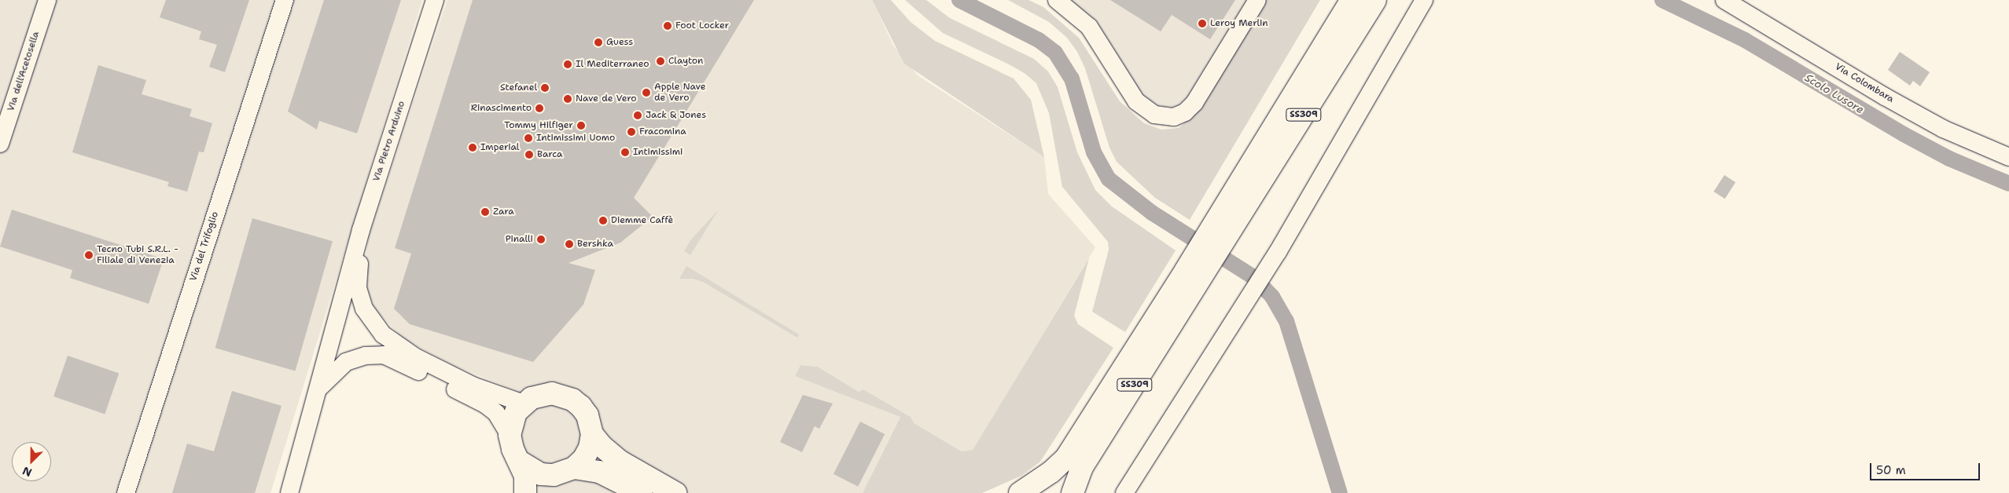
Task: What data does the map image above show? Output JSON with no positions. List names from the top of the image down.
{
  "streets": {
    "main road": ["SS309"],
    "street": [
      "Via dell'Acetosella",
      "Via Colombara",
      "Via Pietro Arduino",
      "Via del Trifoglio"
    ]
  },
  "water": ["Scolo Lusore"],
  "places": [
    "Leroy Merlin",
    "Foot Locker",
    "Guess",
    "Clayton",
    "Il Mediterraneo",
    "Stefanel",
    "Apple Nave de Vero",
    "Nave de Vero",
    "Rinascimento",
    "Jack & Jones",
    "Tommy Hilfiger",
    "Fracomina",
    "Intimissimi Uomo",
    "Imperial",
    "Intimissimi",
    "Barca",
    "Zara",
    "Diemme Caffè",
    "Pinalli",
    "Bershka",
    "Tecno Tubi S.R.L. - Filiale di Venezia"
  ],
  "scale_bar": "50 m",
  "north": "bottom left"
}
